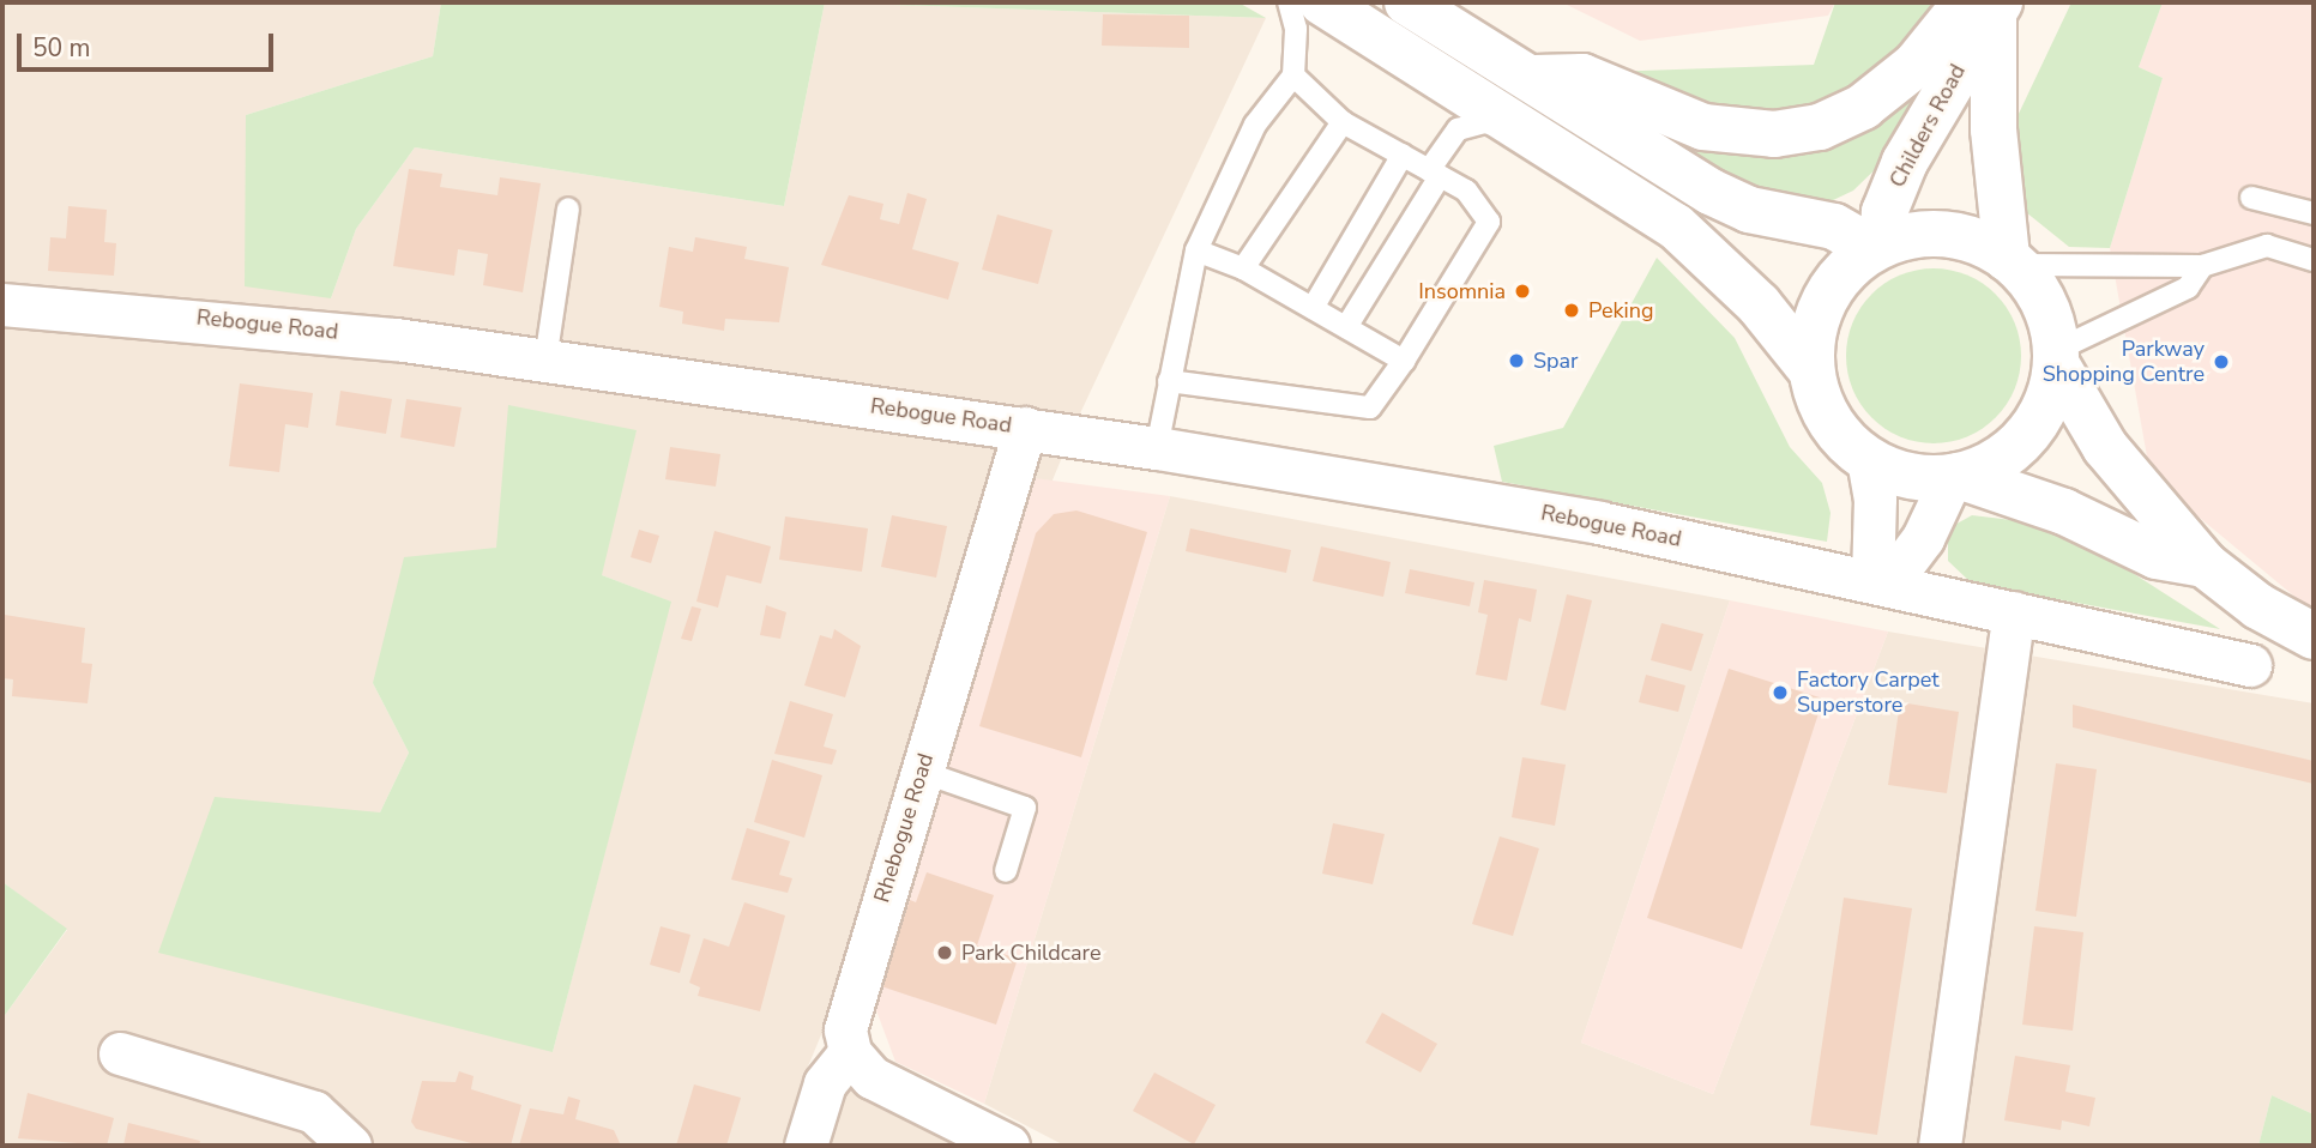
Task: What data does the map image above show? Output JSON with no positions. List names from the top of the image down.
{
  "streets": {
    "main road": ["Childers Road"],
    "street": ["Rebogue Road", "Rhebogue Road"]
  },
  "crossings": [
    ["Rebogue Road", "Rhebogue Road"]
  ],
  "places": [
    "Insomnia",
    "Peking",
    "Spar",
    "Parkway Shopping Centre",
    "Factory Carpet Superstore",
    "Park Childcare"
  ],
  "scale_bar": "50 m"
}
